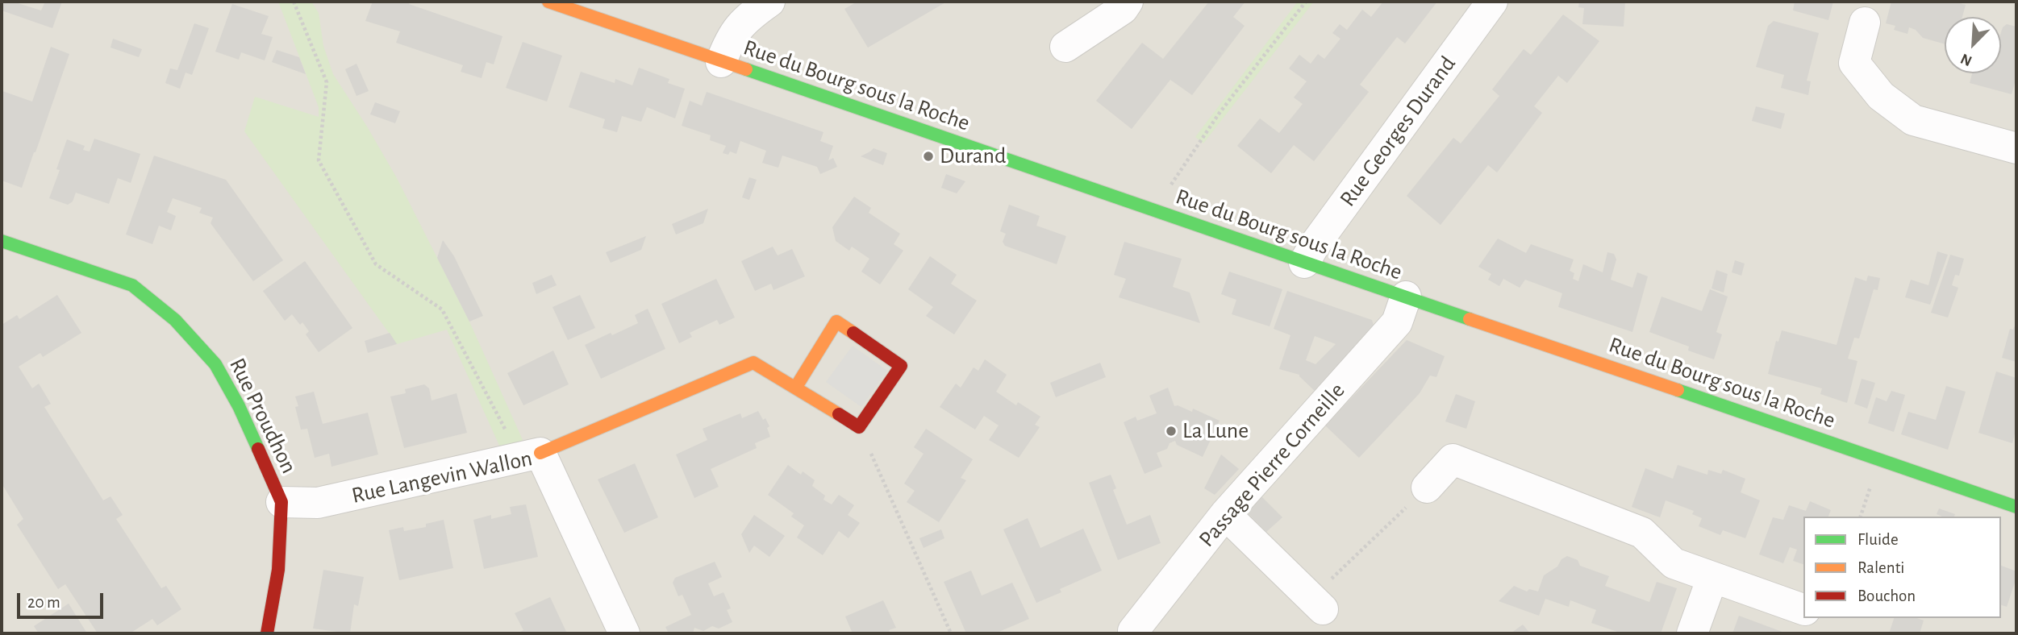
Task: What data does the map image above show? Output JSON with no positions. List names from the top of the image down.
{
  "streets": {
    "main road": ["Rue du Bourg sous la Roche", "Rue Proudhon"],
    "street": ["Rue Georges Durand", "Passage Pierre Corneille", "Rue Langevin Wallon"]
  },
  "crossings": [
    ["Rue du Bourg sous la Roche", "Rue Georges Durand"],
    ["Rue du Bourg sous la Roche", "Passage Pierre Corneille"],
    ["Rue Proudhon", "Rue Langevin Wallon"]
  ],
  "places": ["Durand", "La Lune"],
  "legend": ["Fluide", "Ralenti", "Bouchon"],
  "scale_bar": "20 m",
  "north": "bottom left"
}
